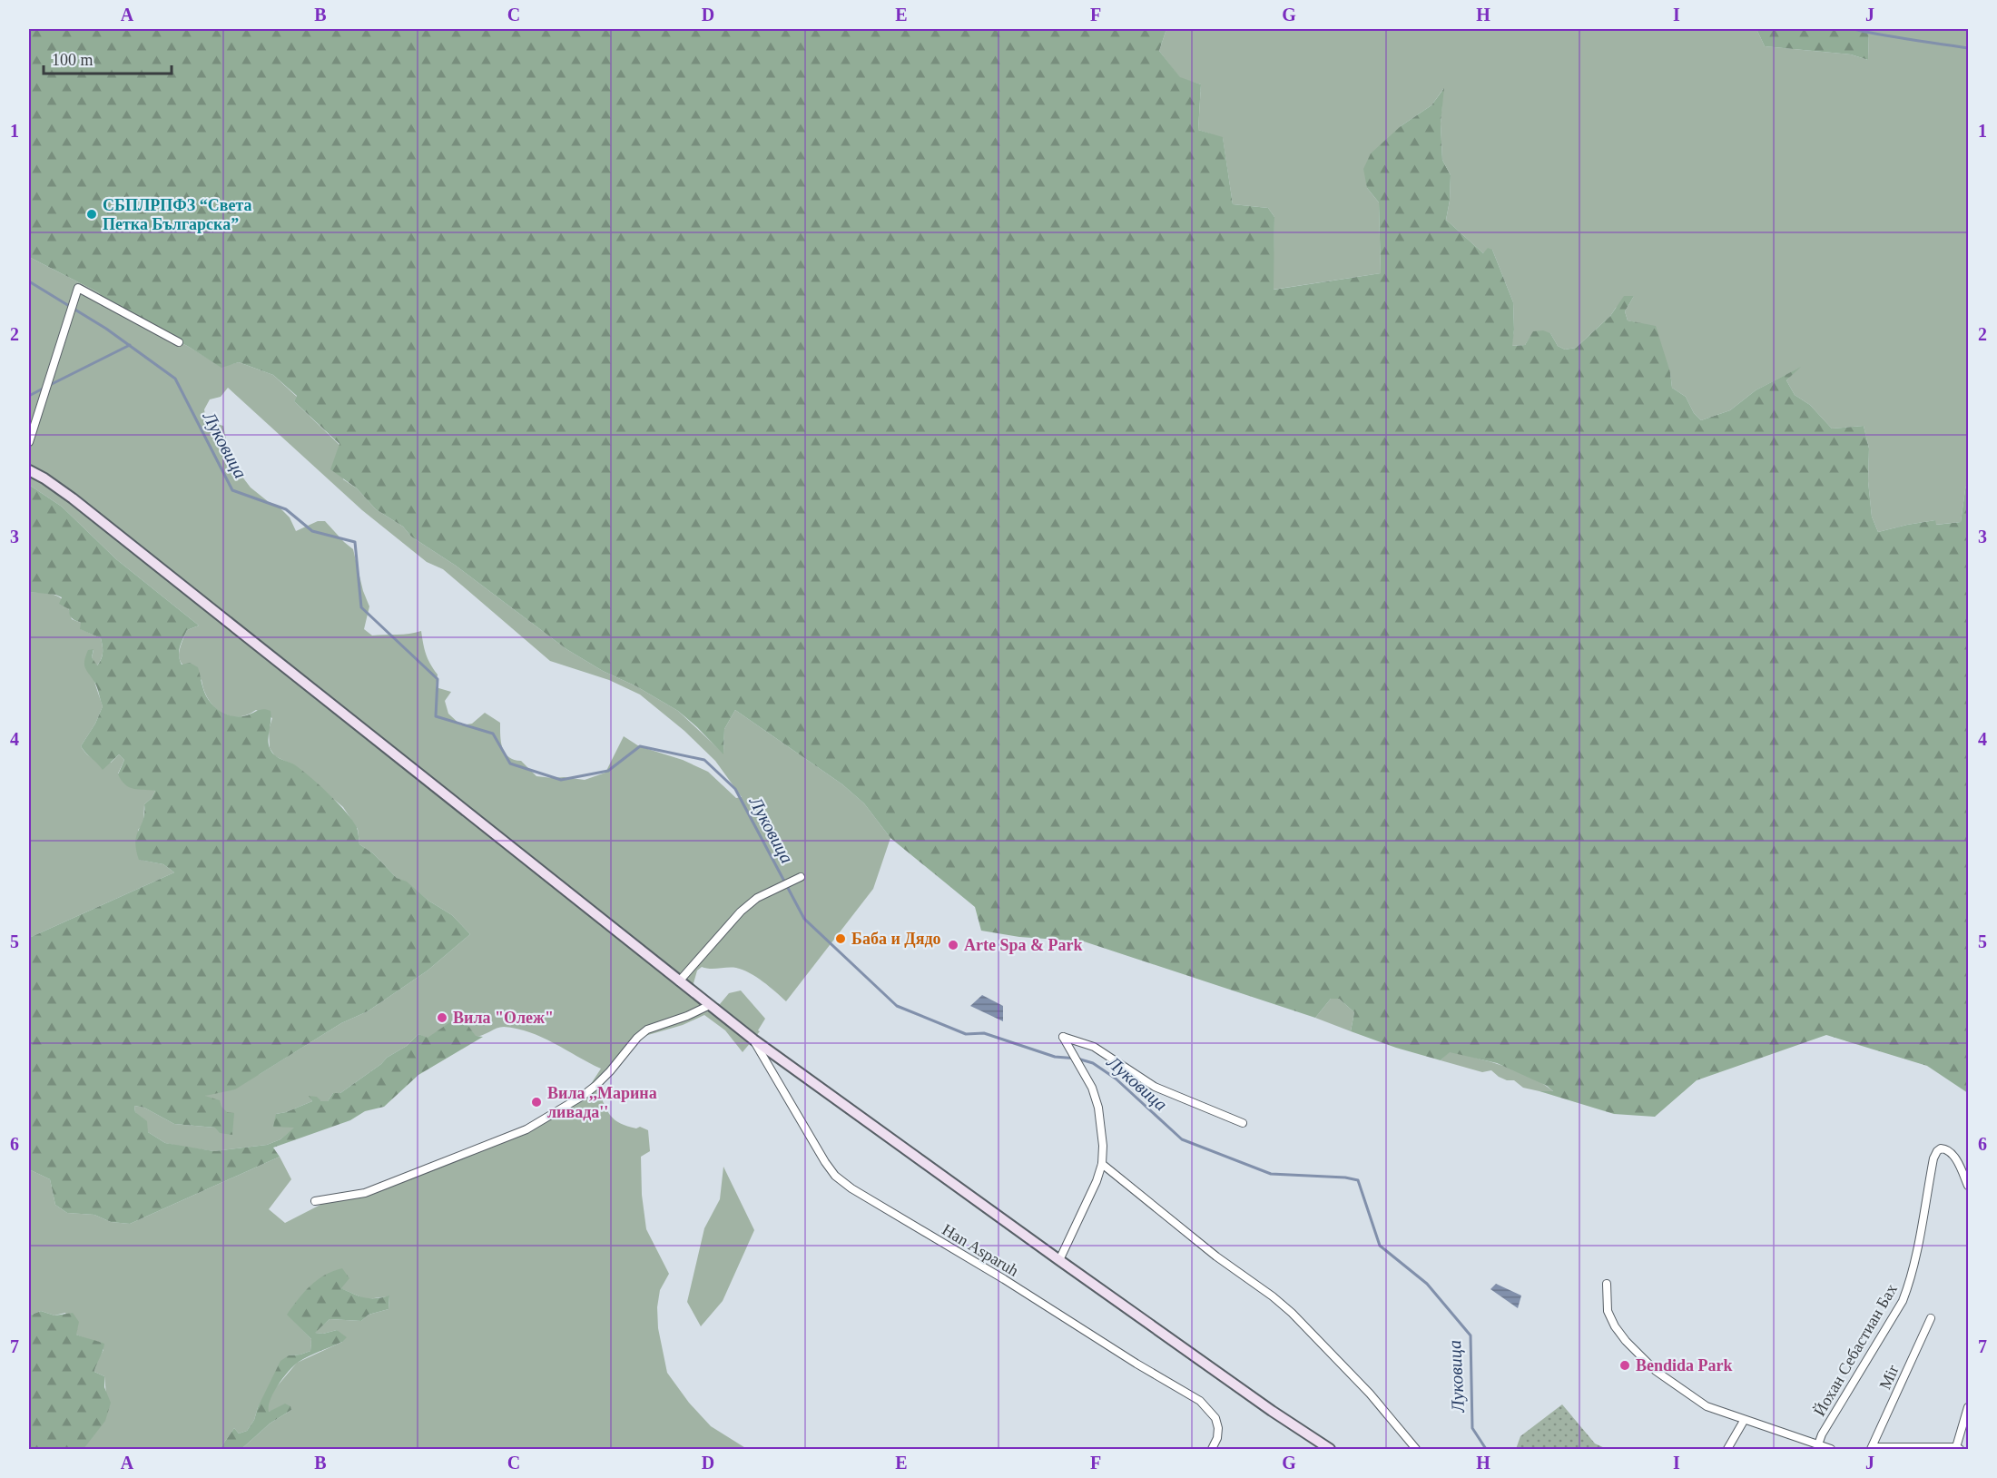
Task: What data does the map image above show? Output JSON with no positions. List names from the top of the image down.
{
  "streets": {
    "street": ["Han Asparuh", "Йохан Себастиан Бах", "Mir"]
  },
  "water": ["Луковица"],
  "places": [
    "СБПЛРПФЗ “Света Петка Българска”",
    "Баба и Дядо",
    "Arte Spa & Park",
    "Вила \"Олеж\"",
    "Вила ,,Марина ливада''",
    "Bendida Park"
  ],
  "scale_bar": "100 m",
  "grid": {
    "columns": [
      "A",
      "B",
      "C",
      "D",
      "E",
      "F",
      "G",
      "H",
      "I",
      "J"
    ],
    "rows": [
      "1",
      "2",
      "3",
      "4",
      "5",
      "6",
      "7"
    ]
  }
}
